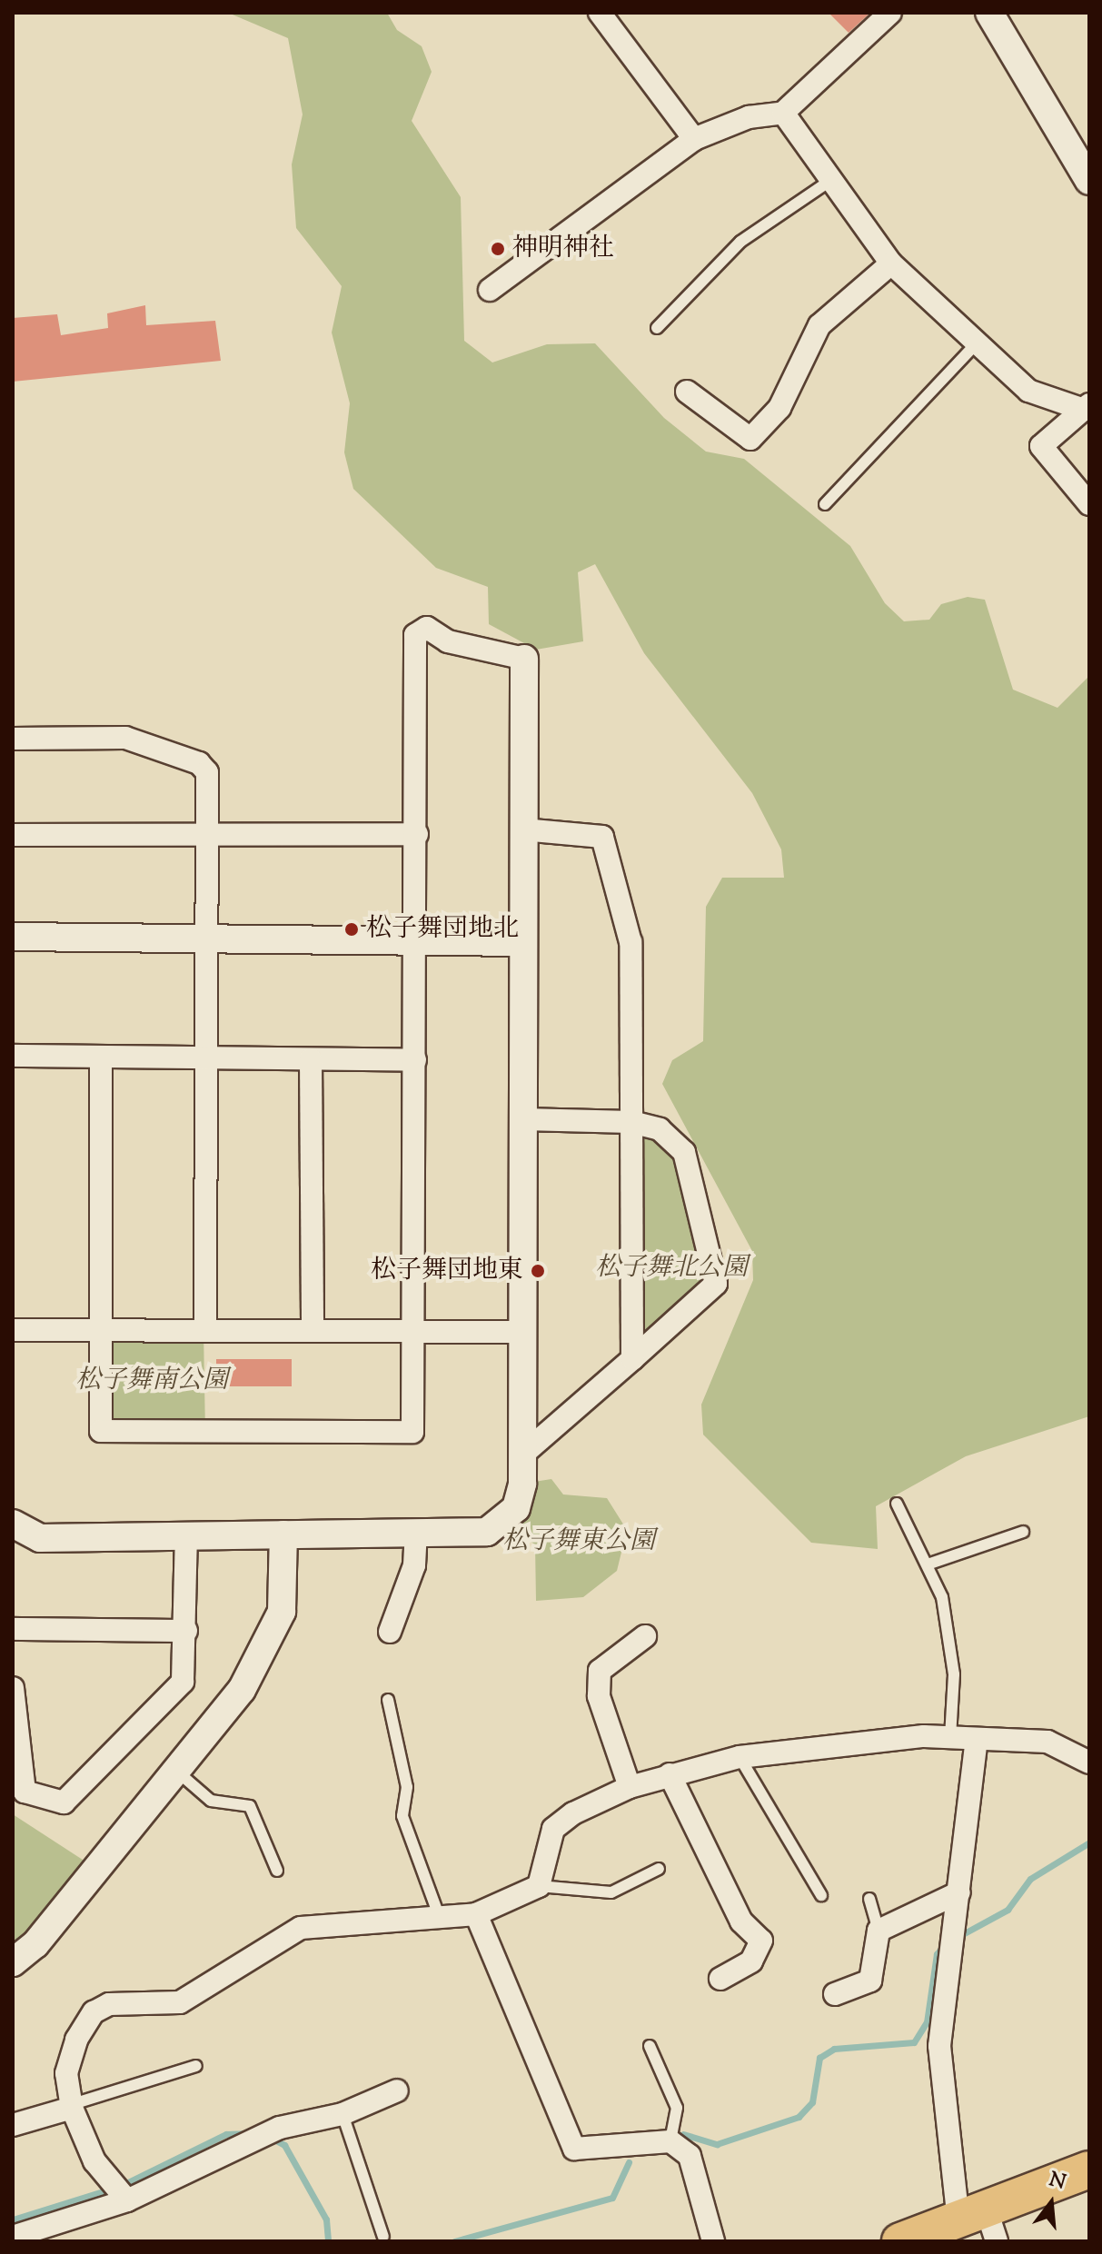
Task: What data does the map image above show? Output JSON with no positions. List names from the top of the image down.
{
  "parks": ["松子舞北公園", "松子舞南公園", "松子舞東公園"],
  "places": ["神明神社", "松子舞団地北", "松子舞団地東"],
  "north": "top"
}
